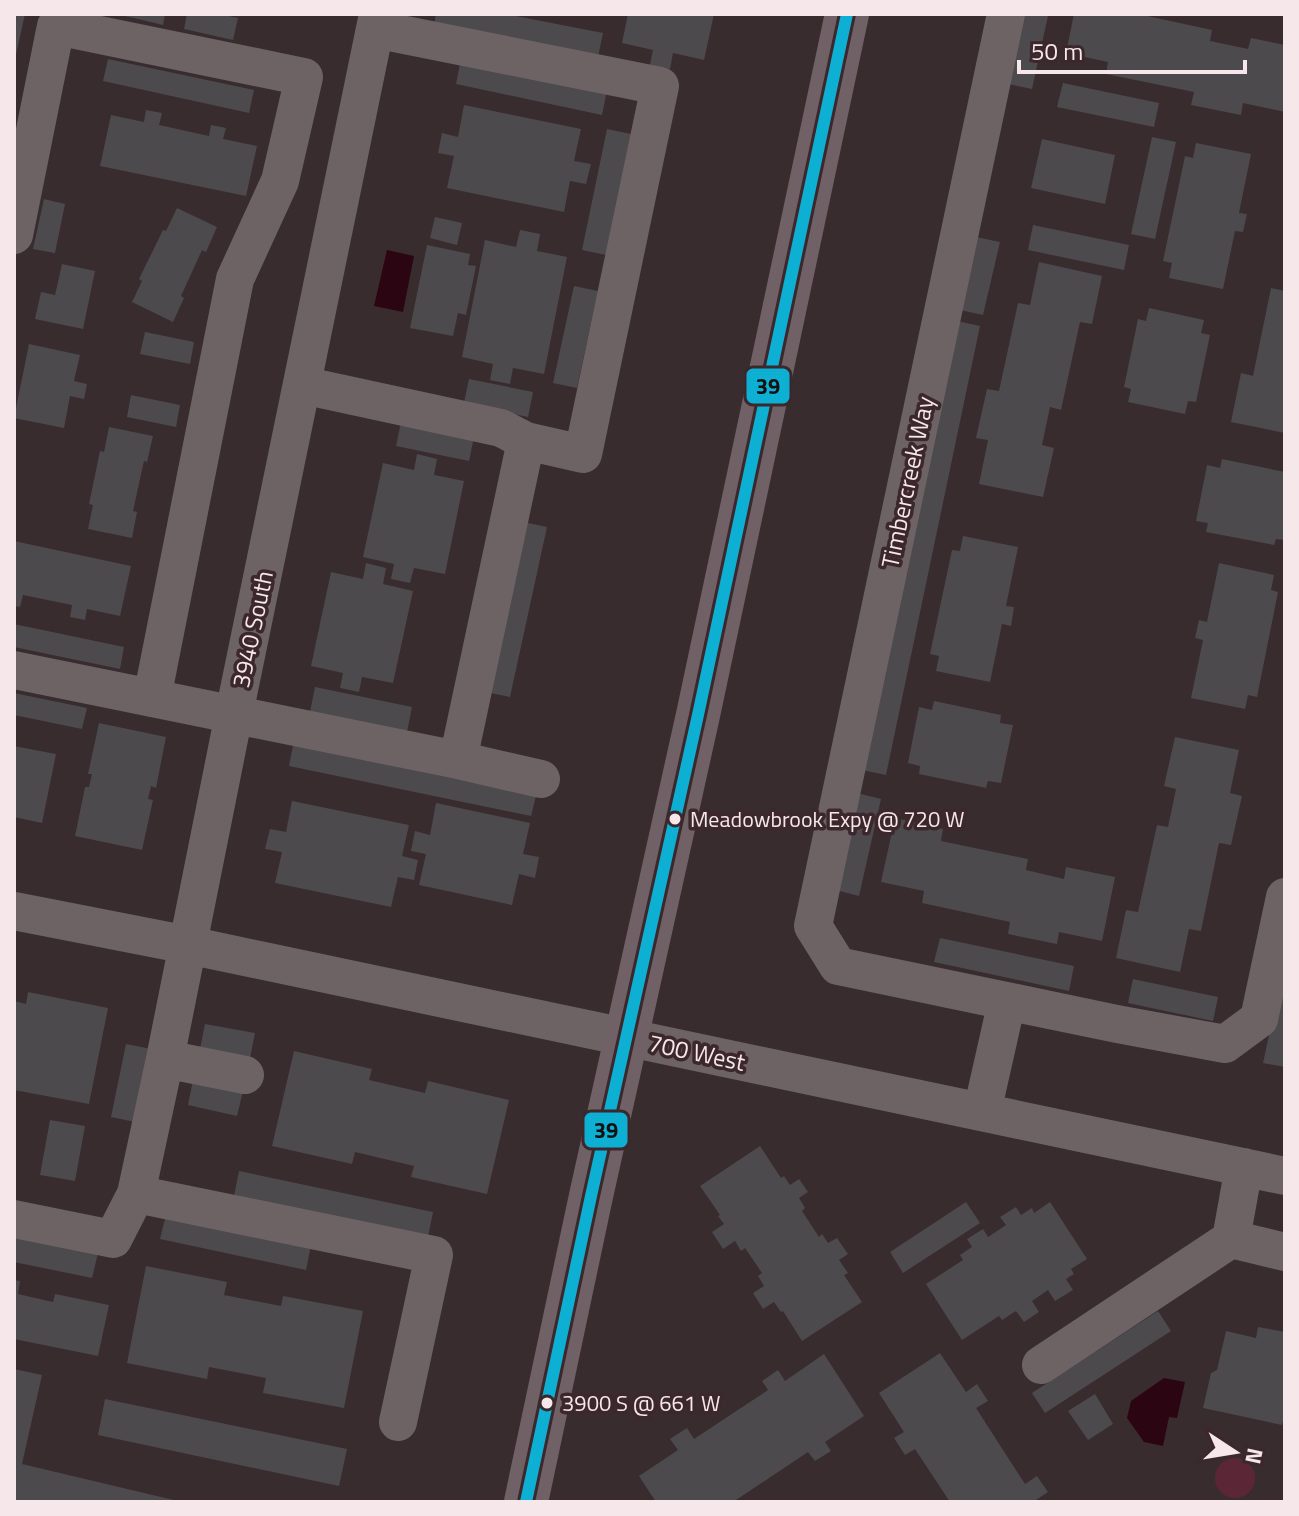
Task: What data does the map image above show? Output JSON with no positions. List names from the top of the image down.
{
  "streets": {
    "street": ["Timbercreek Way", "3940 South", "700 West"]
  },
  "crossings": [
    ["3940 South", "700 West"]
  ],
  "places": ["Meadowbrook Expy @ 720 W", "3900 S @ 661 W"],
  "lines": ["transit line 39"],
  "scale_bar": "50 m",
  "north": "right"
}
